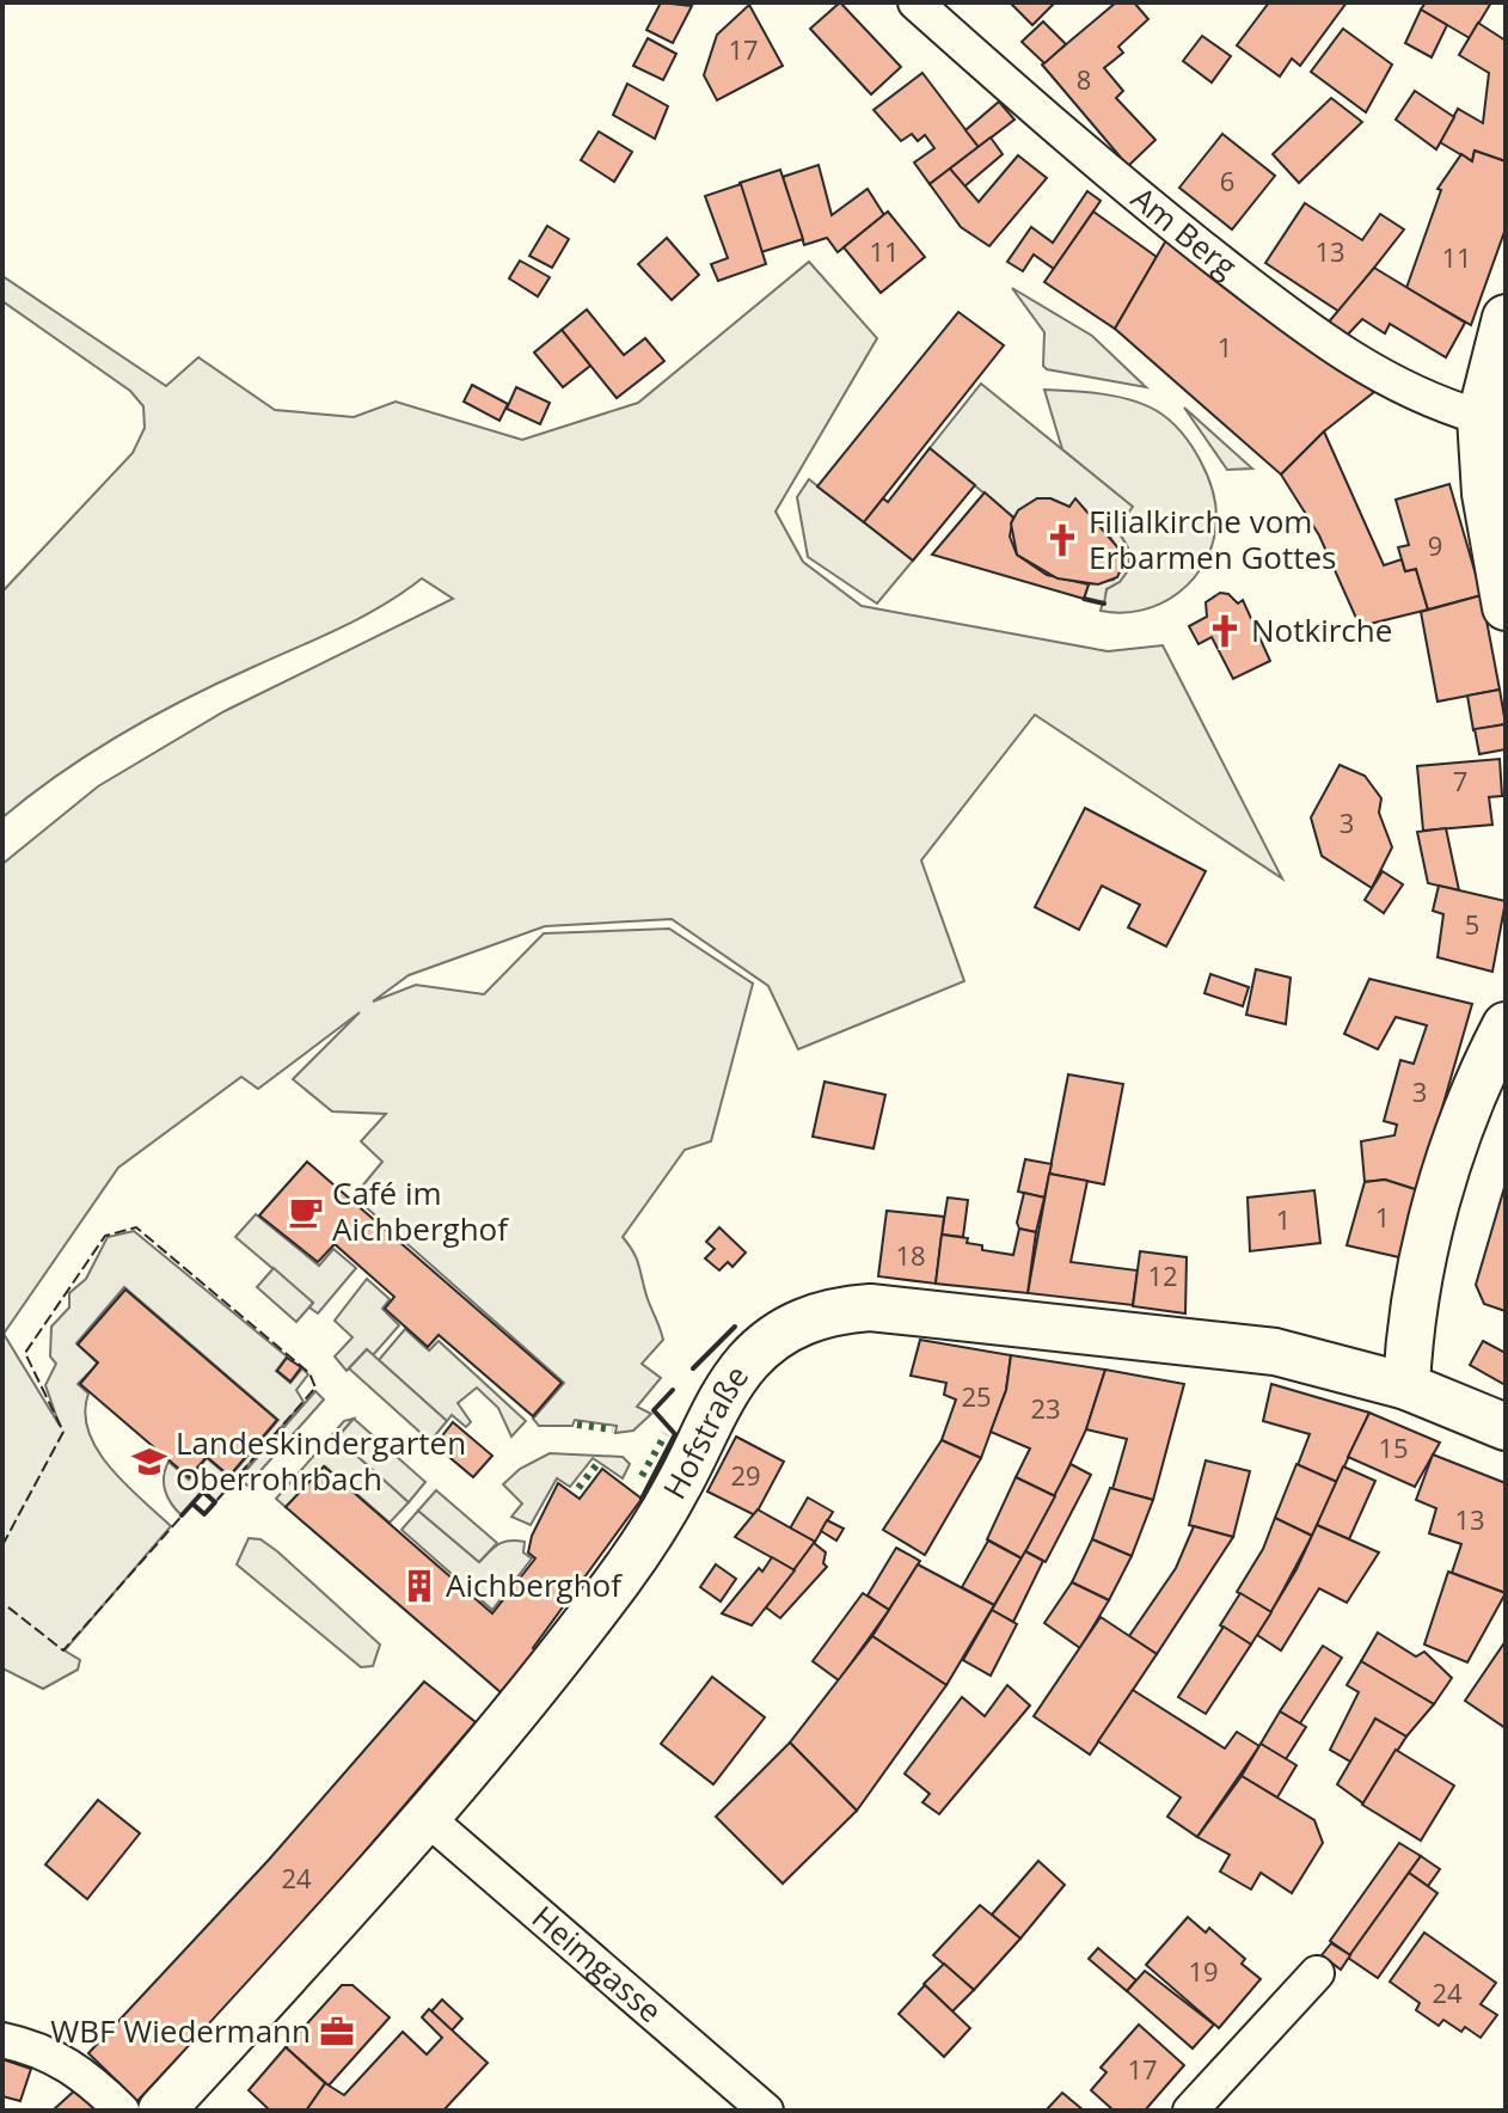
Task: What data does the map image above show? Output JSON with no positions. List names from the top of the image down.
{
  "streets": {
    "main road": ["Hofstraße"],
    "street": ["Am Berg", "Heimgasse"]
  },
  "crossings": [
    ["Hofstraße", "Heimgasse"]
  ],
  "places": {
    "church": ["Filialkirche vom Erbarmen Gottes", "Notkirche"],
    "cafe": ["Café im Aichberghof"],
    "school or university": ["Landeskindergarten Oberrohrbach"],
    "building": ["Aichberghof"],
    "office": ["WBF Wiedermann"]
  },
  "house_numbers": [
    "17",
    "8",
    "6",
    "11",
    "13",
    "11",
    "1",
    "9",
    "7",
    "3",
    "5",
    "3",
    "1",
    "1",
    "18",
    "12",
    "25",
    "23",
    "15",
    "29",
    "13",
    "24",
    "19",
    "24",
    "17"
  ]
}
